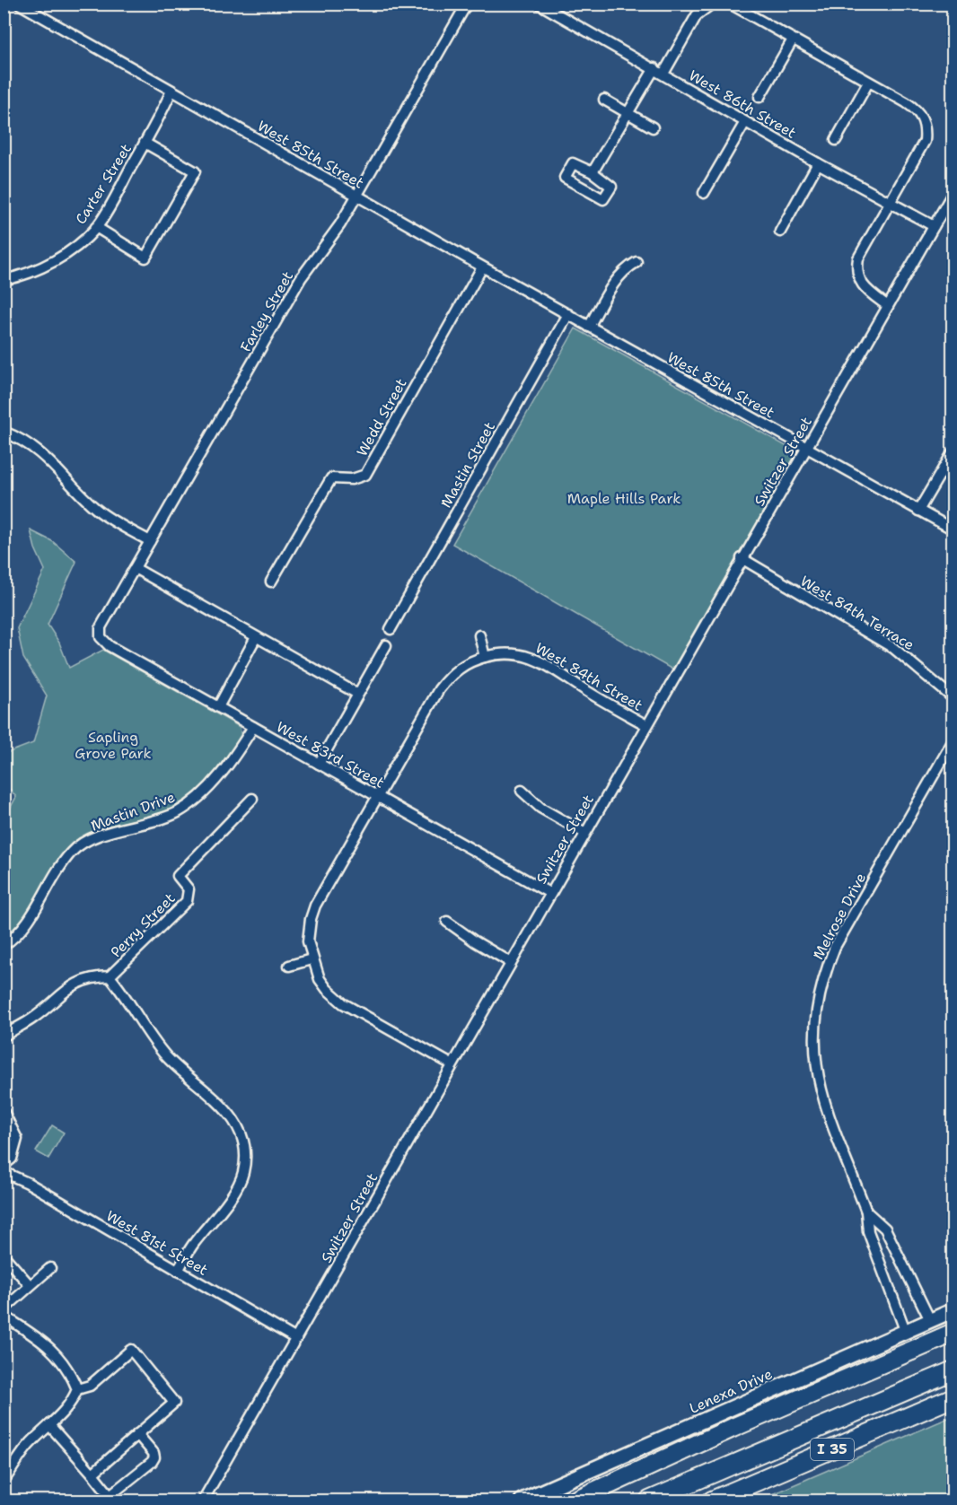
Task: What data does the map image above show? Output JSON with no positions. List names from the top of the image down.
{
  "streets": {
    "highway": ["I 35"],
    "street": [
      "West 86th Street",
      "West 85th Street",
      "Carter Street",
      "Farley Street",
      "Wedd Street",
      "Switzer Street",
      "Mastin Street",
      "West 84th Terrace",
      "West 84th Street",
      "West 83rd Street",
      "Mastin Drive",
      "Melrose Drive",
      "Perry Street",
      "West 81st Street",
      "Lenexa Drive"
    ]
  },
  "crossings": [
    ["West 86th Street", "Switzer Street"],
    ["West 85th Street", "Carter Street"],
    ["West 85th Street", "Farley Street"],
    ["West 85th Street", "Wedd Street"],
    ["West 85th Street", "Switzer Street"],
    ["West 85th Street", "Mastin Street"],
    ["Farley Street", "West 83rd Street"],
    ["Switzer Street", "West 84th Terrace"],
    ["Switzer Street", "West 84th Street"],
    ["Switzer Street", "West 83rd Street"],
    ["Switzer Street", "West 81st Street"],
    ["West 84th Street", "West 83rd Street"],
    ["West 83rd Street", "Mastin Drive"],
    ["Melrose Drive", "Lenexa Drive"]
  ],
  "parks": ["Maple Hills Park", "Sapling Grove Park"]
}
